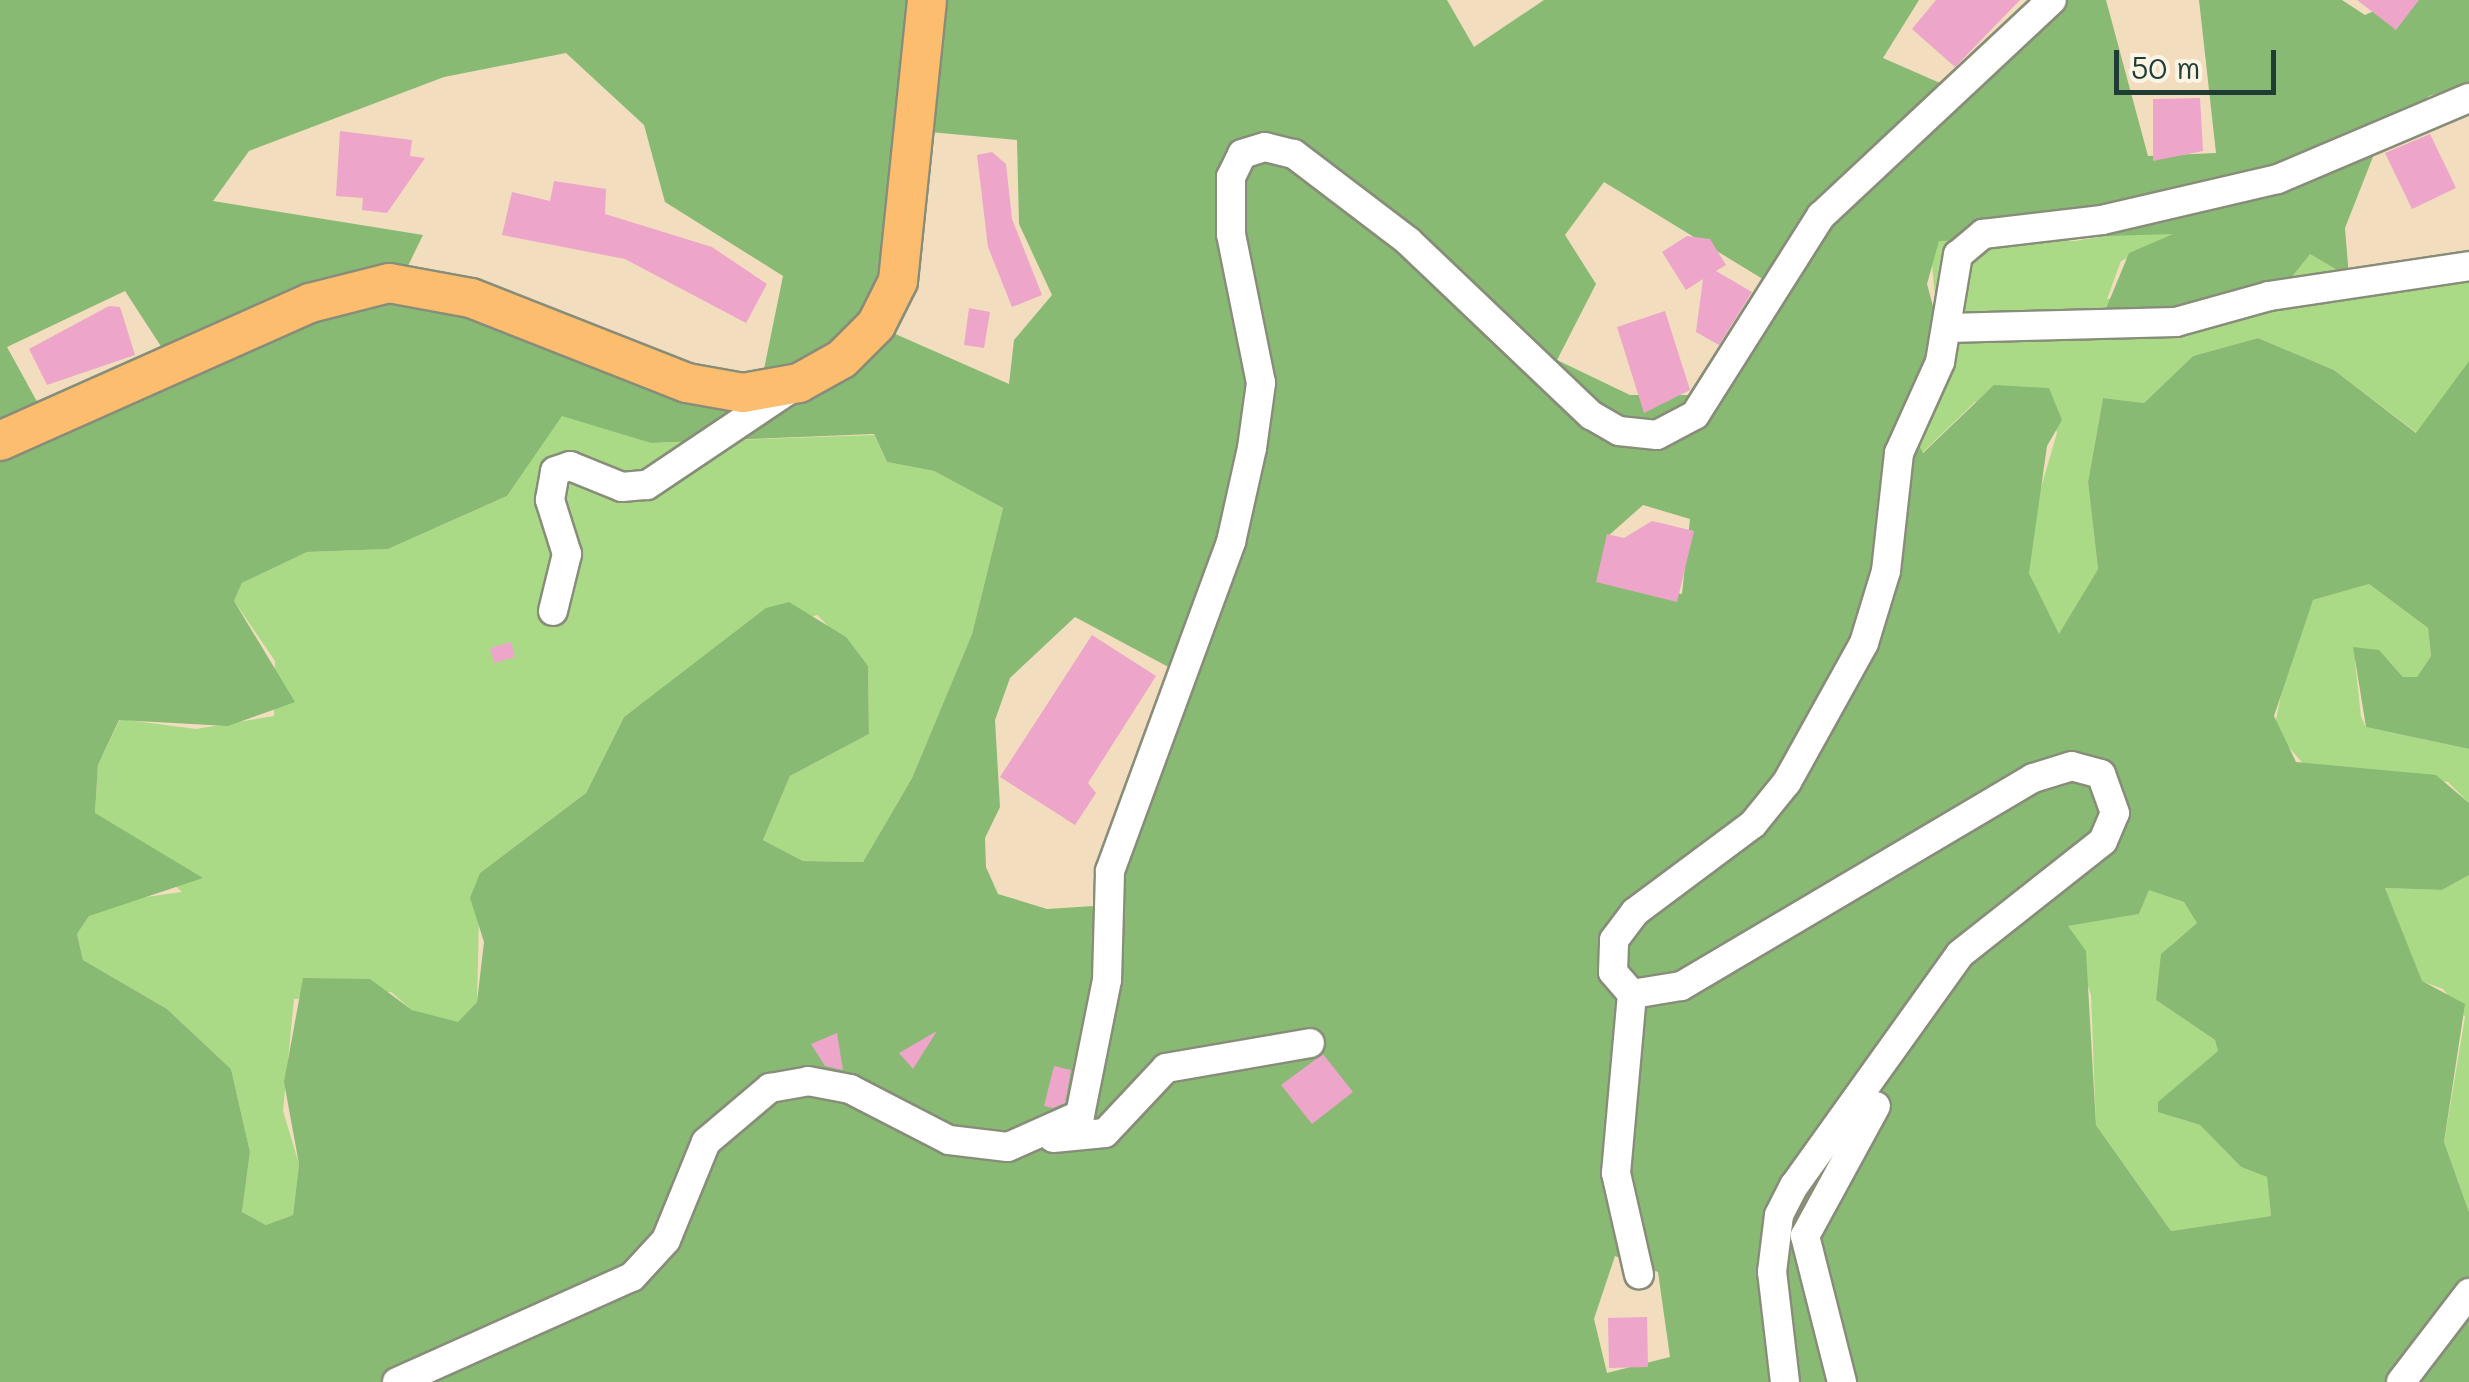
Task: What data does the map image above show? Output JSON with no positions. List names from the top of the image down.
{
  "scale_bar": "50 m"
}
